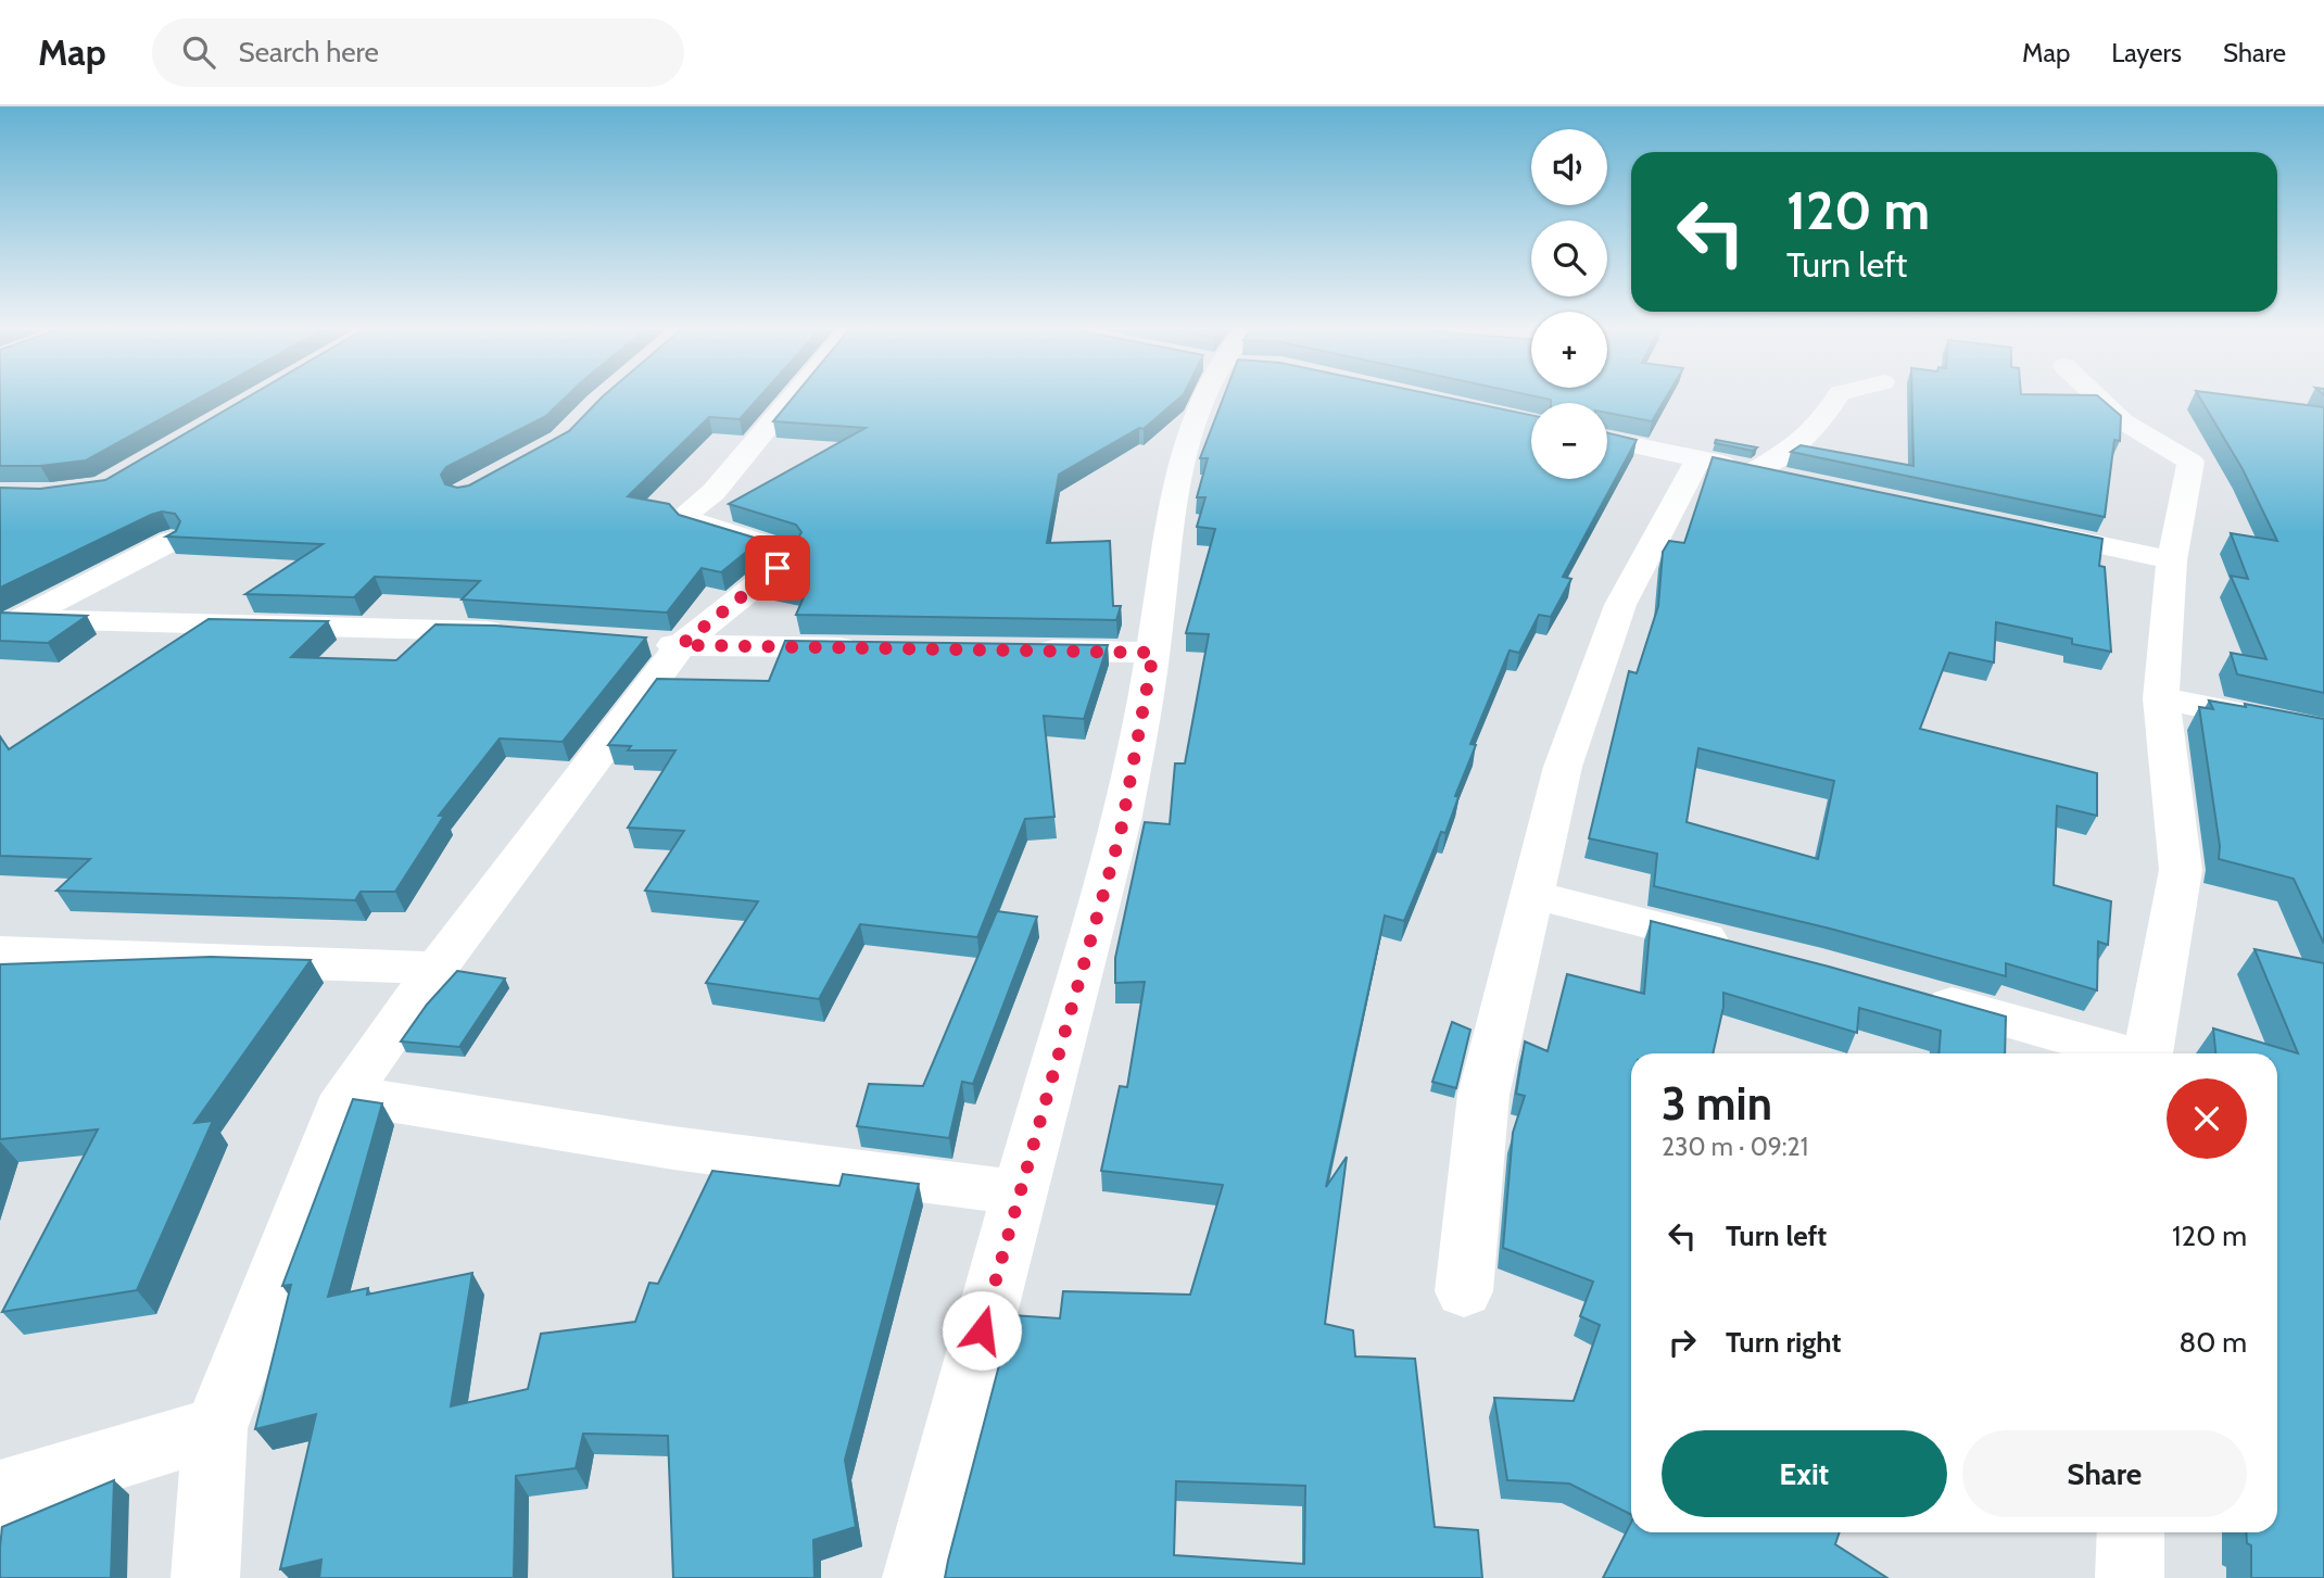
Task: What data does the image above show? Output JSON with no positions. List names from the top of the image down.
{
  "page": {
    "header": "Map",
    "search": "Search here",
    "nav": ["Map", "Layers", "Share"],
    "map_buttons": ["+", "−"],
    "turn": ["120 m", "Turn left"],
    "heading": ["3 min", "230 m · 09:21"],
    "list": [
      {
        "name": "Turn left",
        "value": "120 m"
      },
      {
        "name": "Turn right",
        "value": "80 m"
      }
    ],
    "buttons": ["Exit", "Share"]
  }
}
